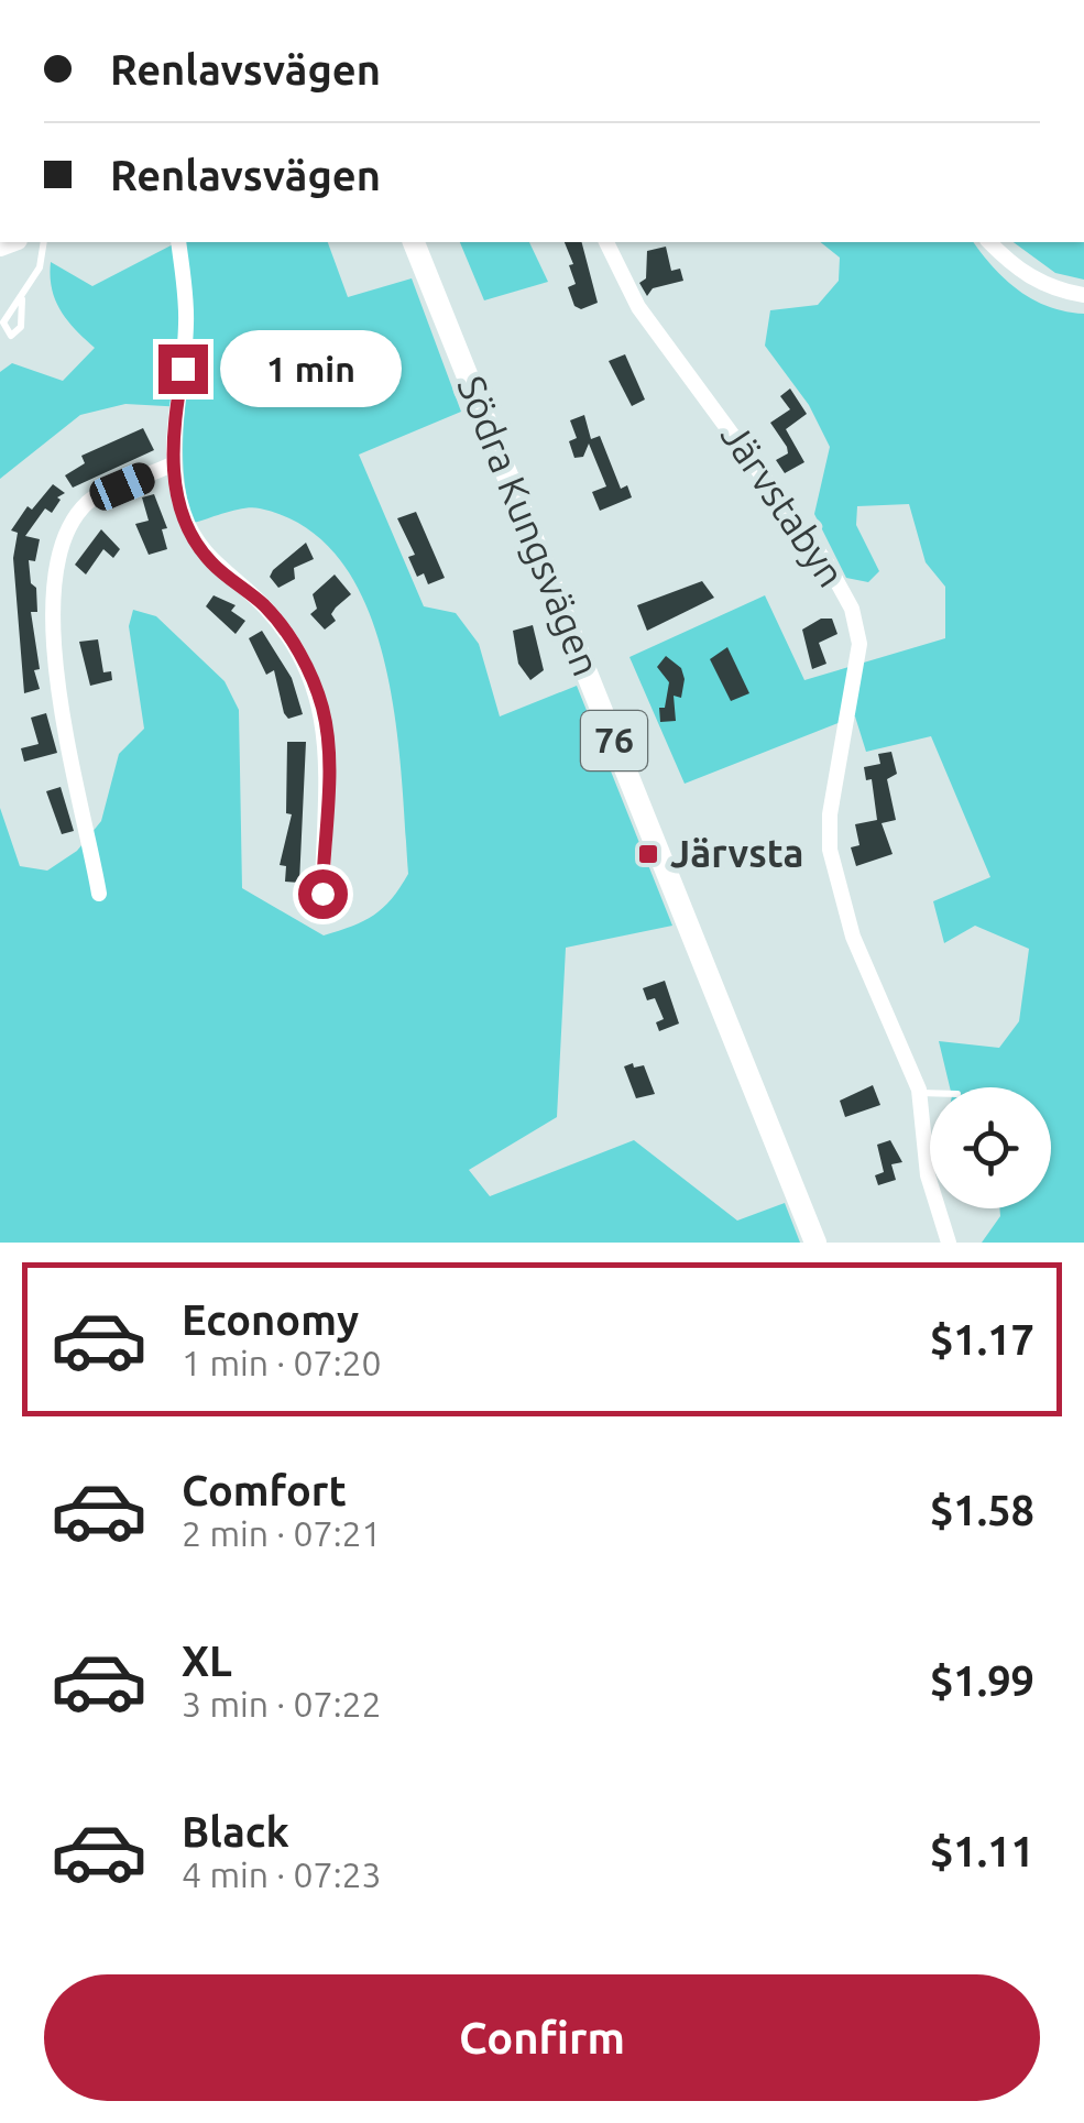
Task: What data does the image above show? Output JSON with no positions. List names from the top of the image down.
{
  "streets": {
    "main road": ["Södra Kungsvägen", "76"],
    "street": ["Järvstabyn"]
  },
  "places": {
    "transit": ["Järvsta"]
  },
  "page": {
    "banner": ["Renlavsvägen", "Renlavsvägen"],
    "bubble": "1 min",
    "list": [
      {
        "name": "Economy",
        "note": "1 min · 07:20",
        "value": "$1.17"
      },
      {
        "name": "Comfort",
        "note": "2 min · 07:21",
        "value": "$1.58"
      },
      {
        "name": "XL",
        "note": "3 min · 07:22",
        "value": "$1.99"
      },
      {
        "name": "Black",
        "note": "4 min · 07:23",
        "value": "$1.11"
      }
    ],
    "buttons": "Confirm"
  }
}
